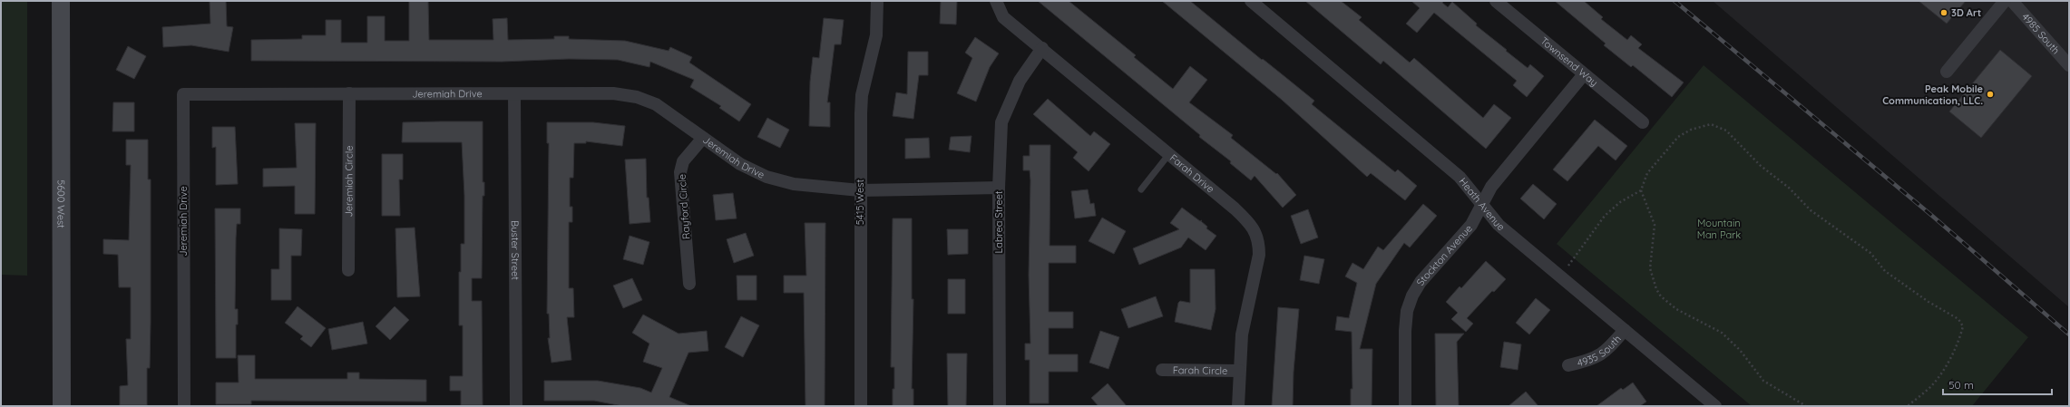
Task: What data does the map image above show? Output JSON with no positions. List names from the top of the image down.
{
  "streets": {
    "main road": ["5600 West"],
    "street": [
      "4985 South",
      "Townsend Way",
      "Jeremiah Drive",
      "Farah Drive",
      "Jeremiah Circle",
      "5415 West",
      "Heath Avenue",
      "Rayford Circle",
      "Labrea Street",
      "Buster Street",
      "Stockton Avenue",
      "4935 South",
      "Farah Circle"
    ]
  },
  "crossings": [
    ["Townsend Way", "Stockton Avenue"],
    ["Jeremiah Drive", "Jeremiah Circle"],
    ["Jeremiah Drive", "5415 West"],
    ["Jeremiah Drive", "Rayford Circle"],
    ["Jeremiah Drive", "Labrea Street"],
    ["Jeremiah Drive", "Buster Street"],
    ["Farah Drive", "Labrea Street"],
    ["Farah Drive", "Farah Circle"],
    ["Heath Avenue", "Stockton Avenue"],
    ["Heath Avenue", "4935 South"]
  ],
  "parks": ["Mountain Man Park"],
  "places": ["3D Art", "Peak Mobile Communication, LLC."],
  "scale_bar": "50 m"
}
